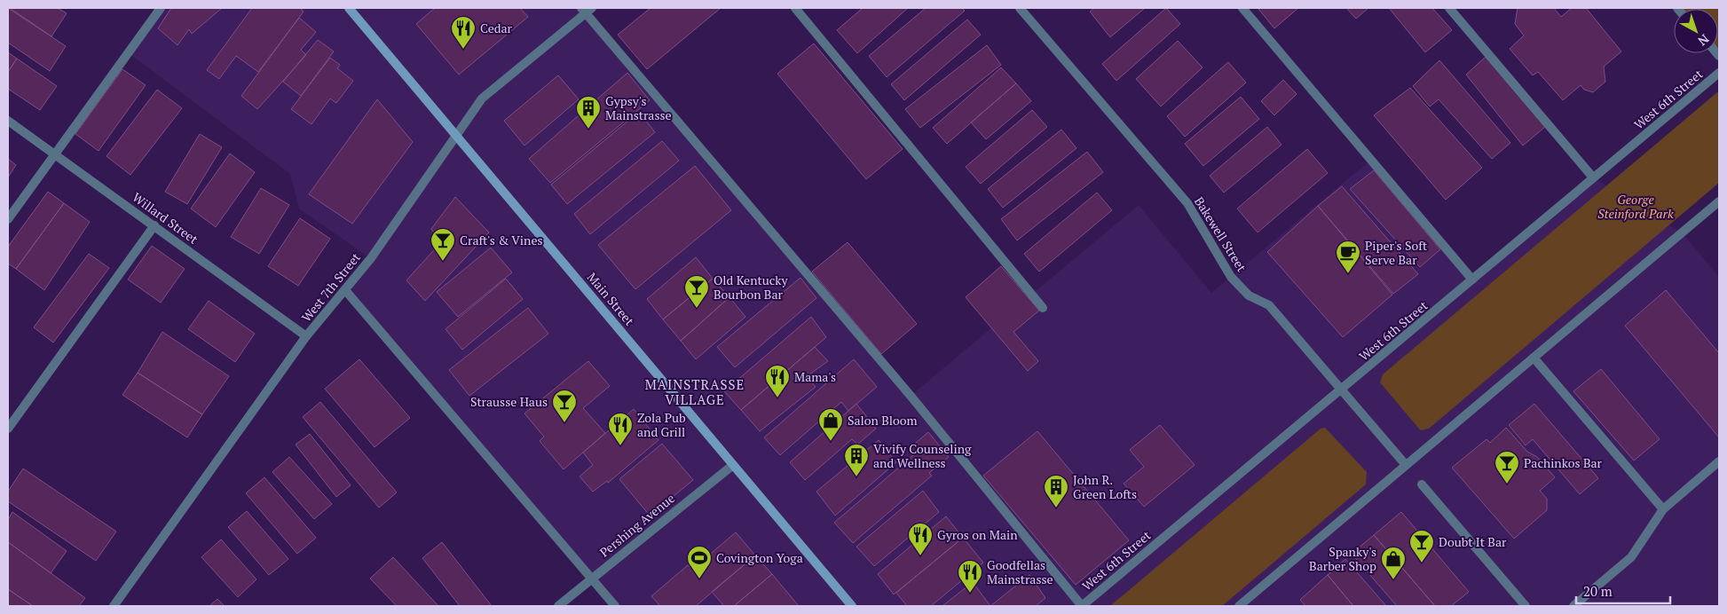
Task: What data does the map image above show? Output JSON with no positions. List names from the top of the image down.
{
  "streets": {
    "main road": ["Main Street"],
    "street": [
      "West 6th Street",
      "Willard Street",
      "Bakewell Street",
      "West 7th Street",
      "Pershing Avenue"
    ]
  },
  "crossings": [
    ["West 6th Street", "Bakewell Street"],
    ["Willard Street", "West 7th Street"],
    ["West 7th Street", "Main Street"],
    ["Main Street", "Pershing Avenue"]
  ],
  "districts": ["MAINSTRASSE VILLAGE"],
  "parks": ["George Steinford Park"],
  "places": {
    "restaurant": [
      "Cedar",
      "Mama's",
      "Zola Pub and Grill",
      "Gyros on Main",
      "Goodfellas Mainstrasse"
    ],
    "building": ["Gypsy's Mainstrasse", "Vivify Counseling and Wellness", "John R. Green Lofts"],
    "bar": [
      "Craft's & Vines",
      "Old Kentucky Bourbon Bar",
      "Strausse Haus",
      "Pachinkos Bar",
      "Doubt It Bar"
    ],
    "cafe": ["Piper's Soft Serve Bar"],
    "shop": ["Salon Bloom", "Spanky's Barber Shop"],
    "sports": ["Covington Yoga"]
  },
  "scale_bar": "20 m",
  "north": "bottom right"
}
